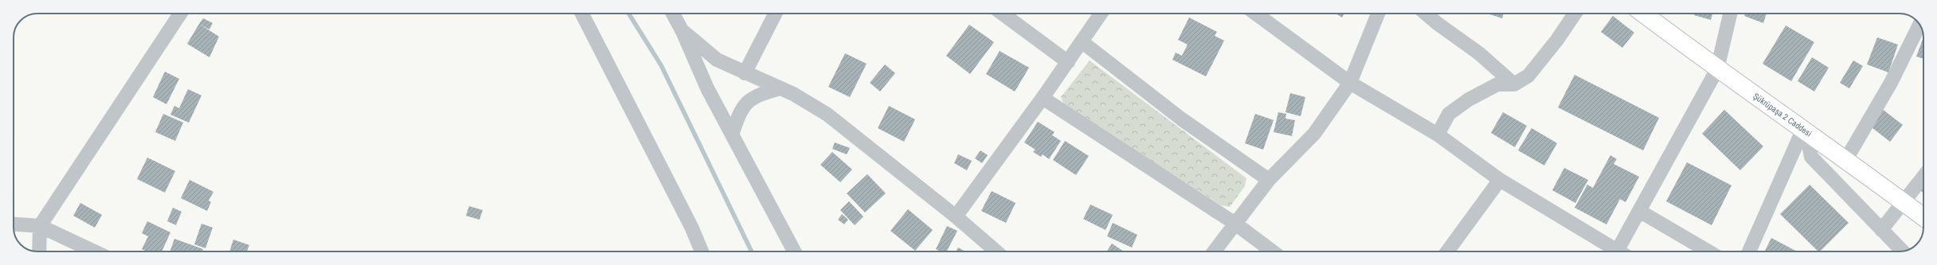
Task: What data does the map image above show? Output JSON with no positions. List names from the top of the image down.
{
  "streets": {
    "main road": ["Şükrüpaşa 2 Caddesi"]
  }
}
